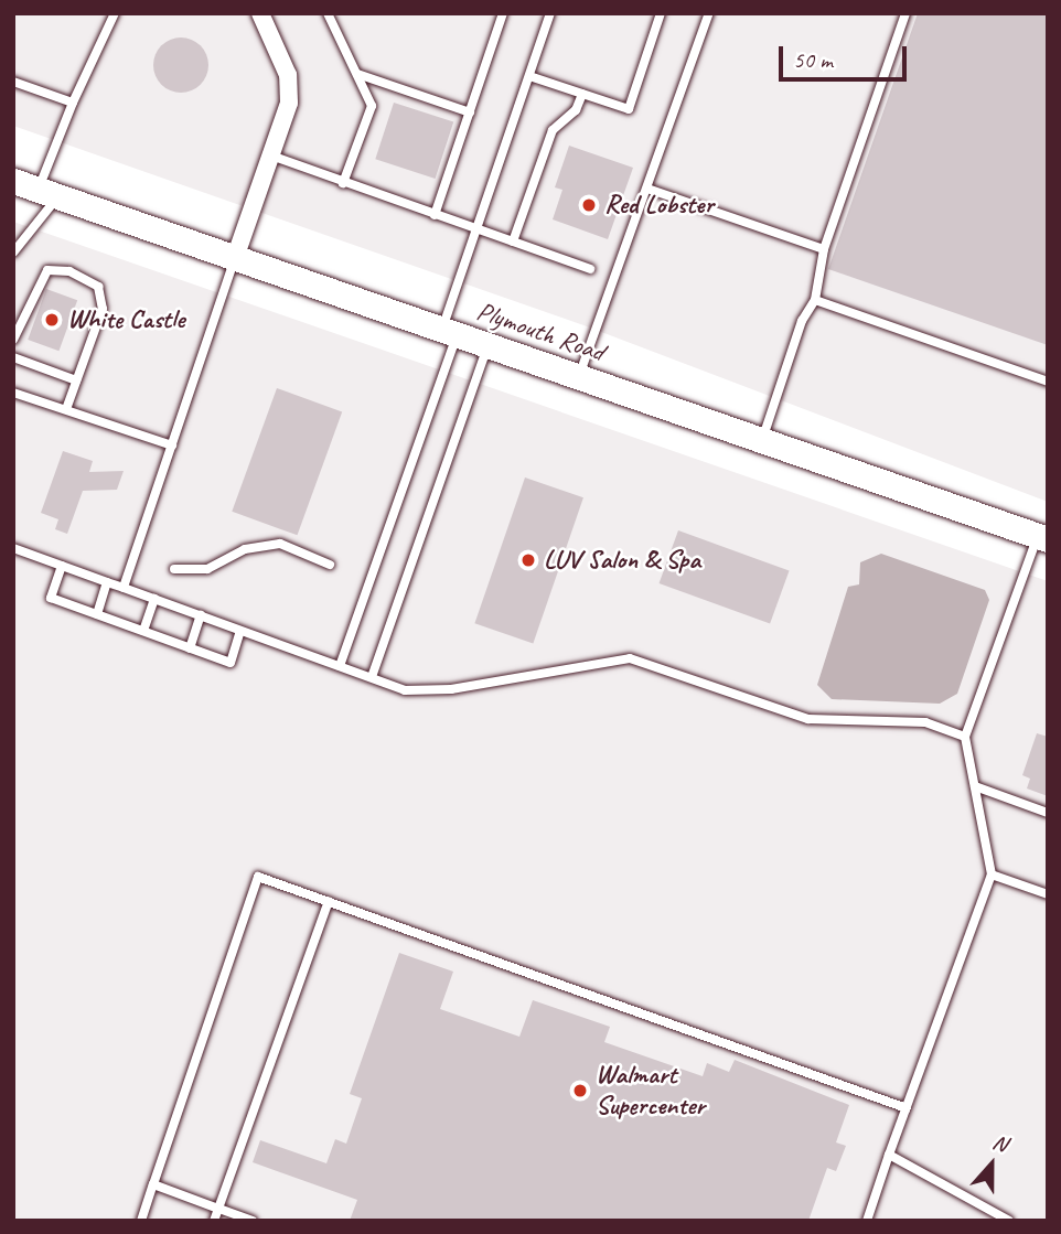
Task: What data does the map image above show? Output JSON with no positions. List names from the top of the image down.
{
  "streets": {
    "main road": ["Plymouth Road"]
  },
  "places": [
    "Red Lobster",
    "White Castle",
    "LUV Salon & Spa",
    "Walmart Supercenter"
  ],
  "scale_bar": "50 m",
  "north": "top"
}
